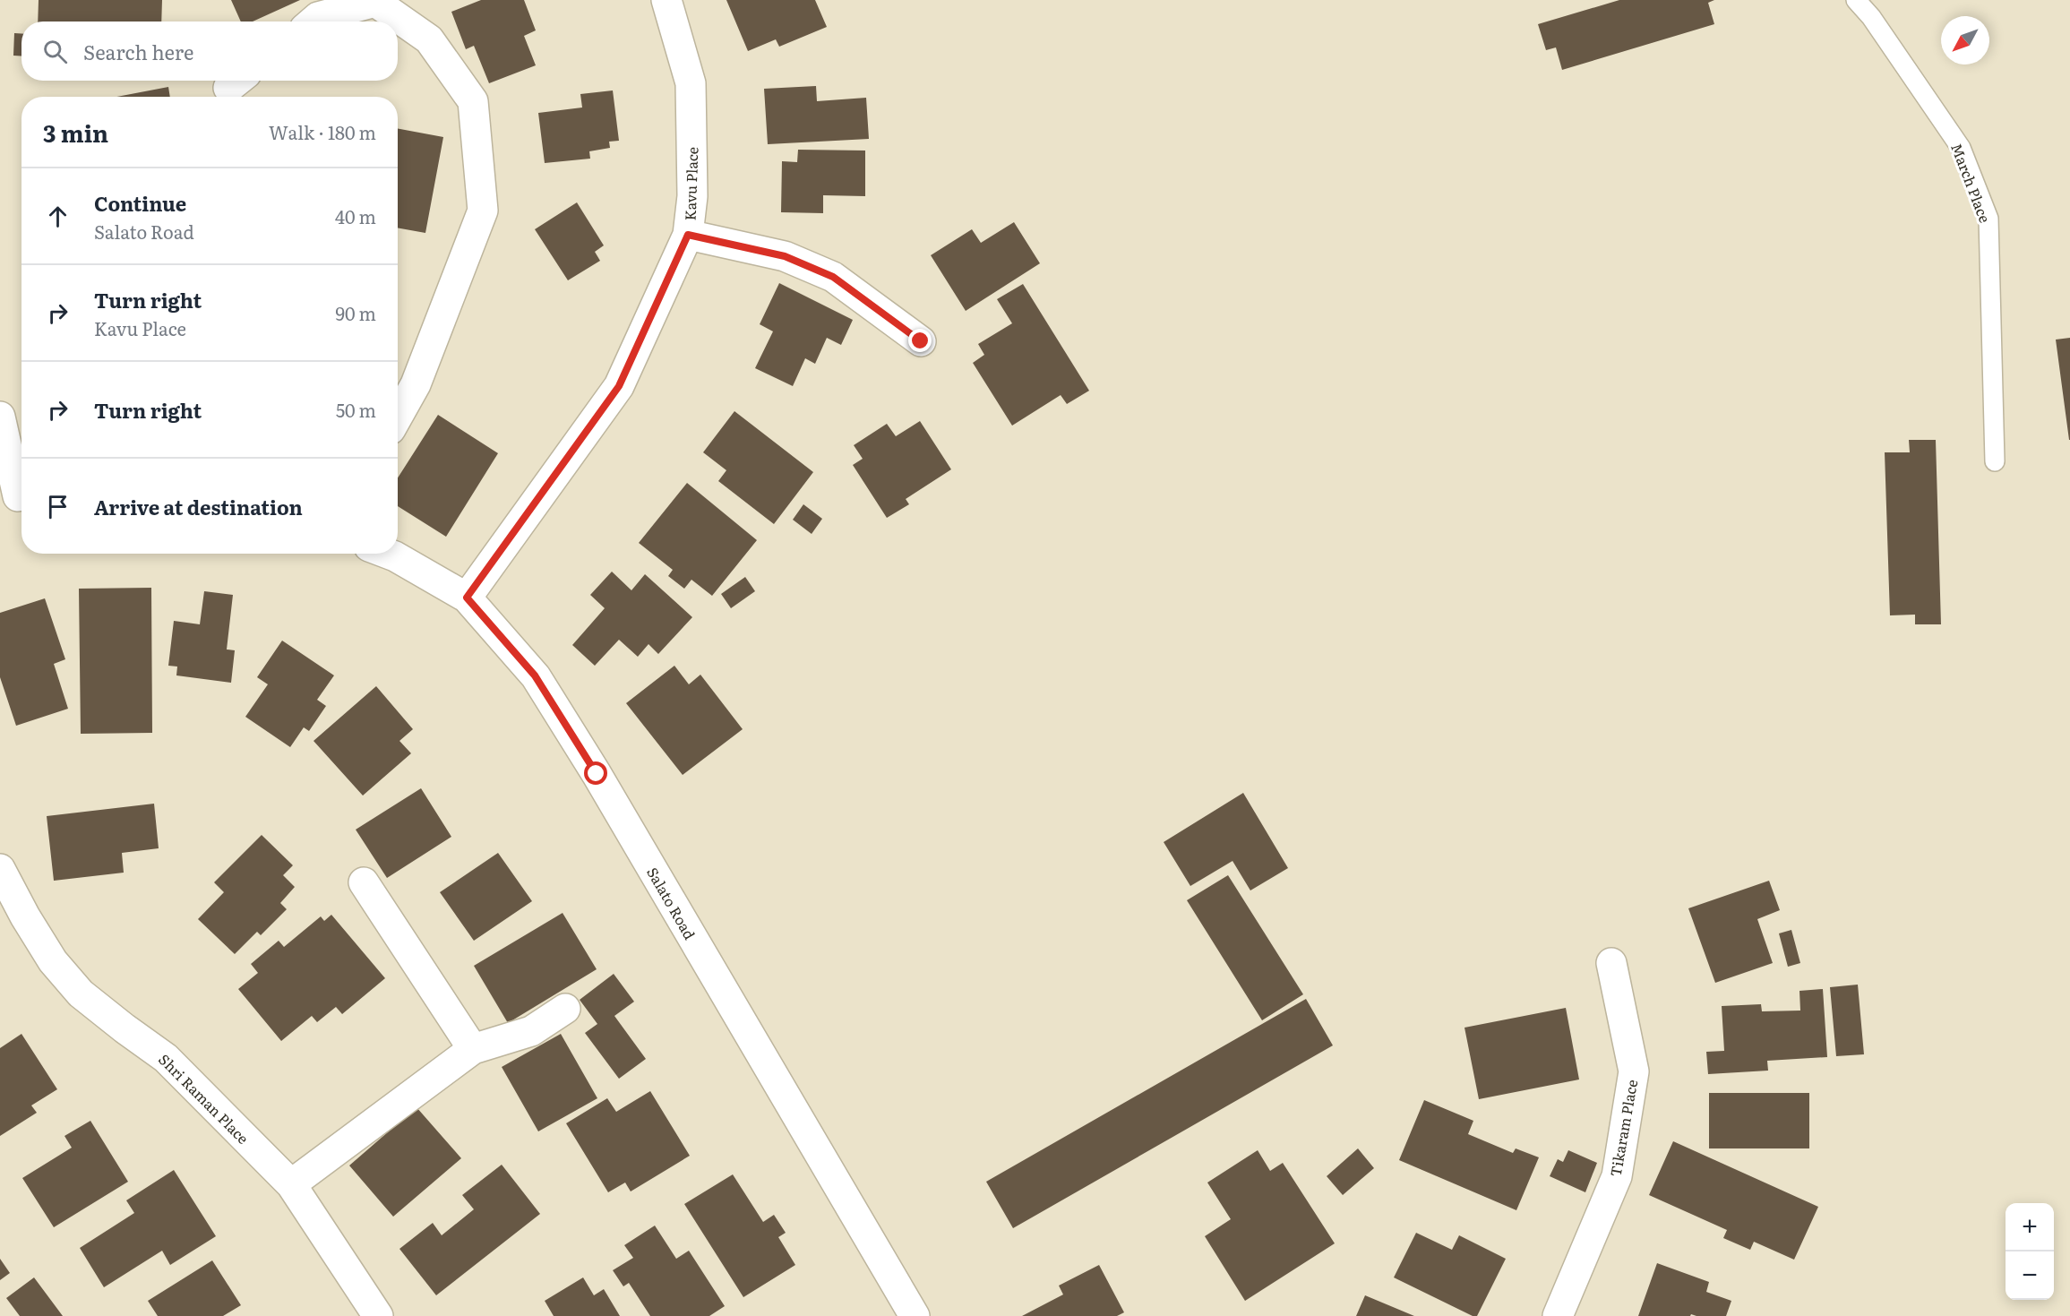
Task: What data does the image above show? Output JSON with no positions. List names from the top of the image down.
{
  "streets": {
    "street": [
      "Kavu Place",
      "Salato Road",
      "Shri Raman Place",
      "Tikaram Place"
    ],
    "lane": ["March Place"]
  },
  "crossings": [
    ["Kavu Place", "Salato Road"]
  ],
  "north": "bottom left",
  "page": {
    "search": "Search here",
    "heading": ["3 min", "Walk · 180 m"],
    "list": [
      ["Continue", "Salato Road", "40 m"],
      ["Turn right", "Kavu Place", "90 m"],
      ["Turn right", "50 m"],
      "Arrive at destination"
    ],
    "map_buttons": ["+", "−"]
  }
}
